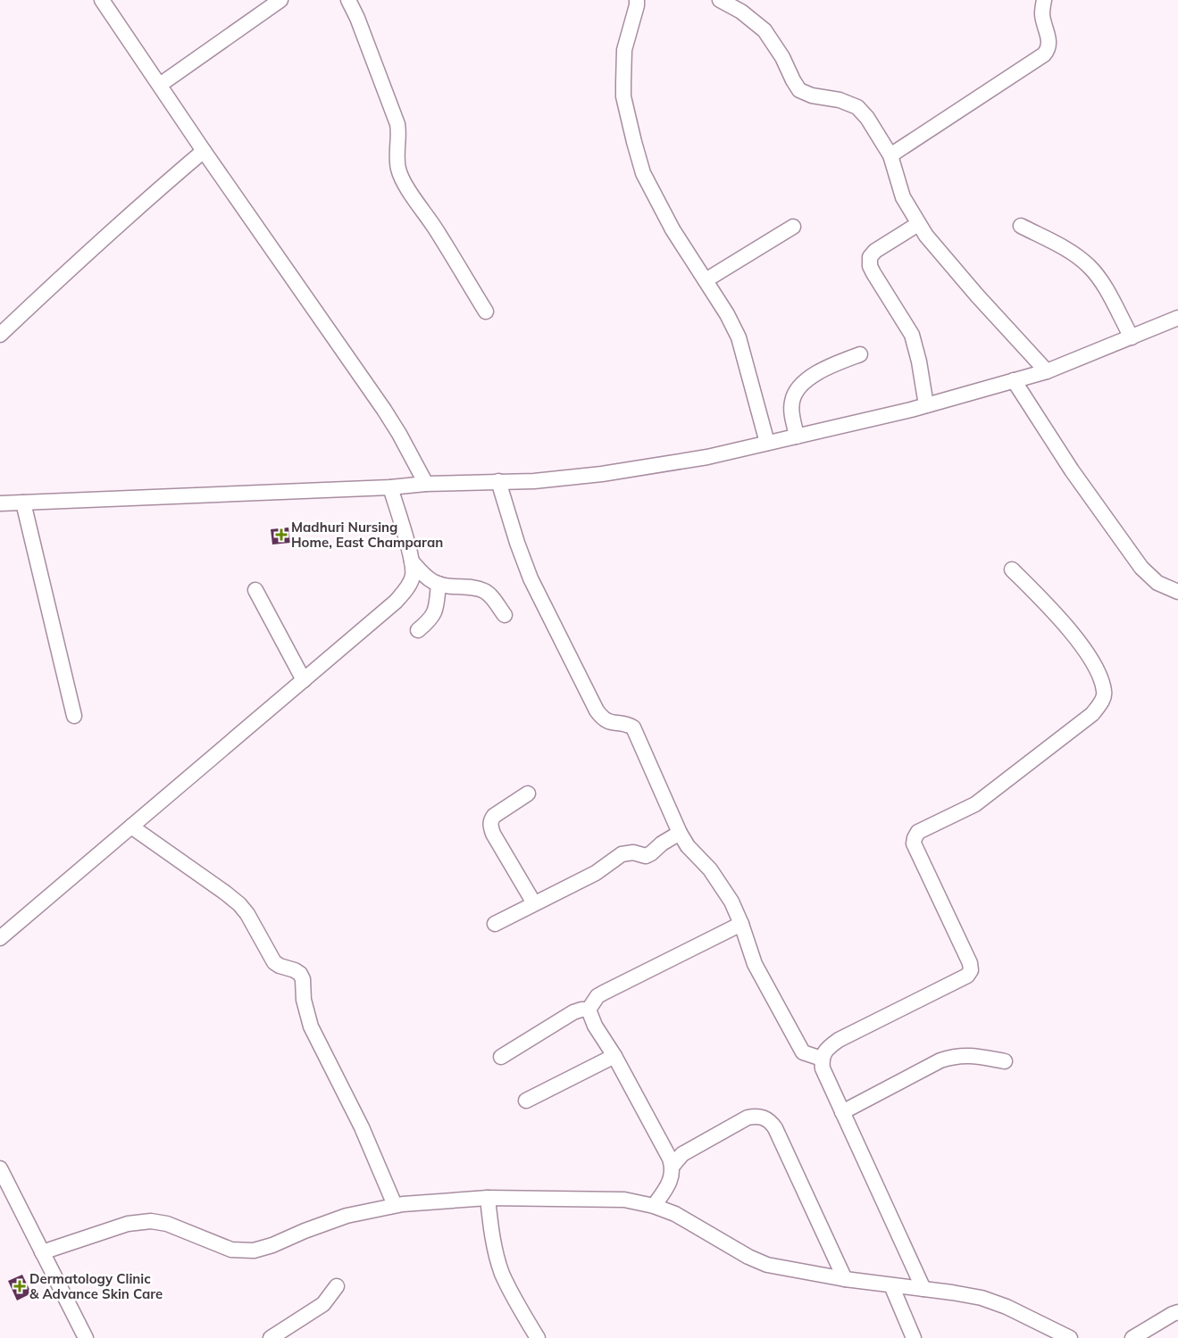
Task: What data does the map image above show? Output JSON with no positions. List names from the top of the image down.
{
  "places": {
    "health": ["Madhuri Nursing Home, East Champaran", "Dermatology Clinic & Advance Skin Care"]
  }
}
